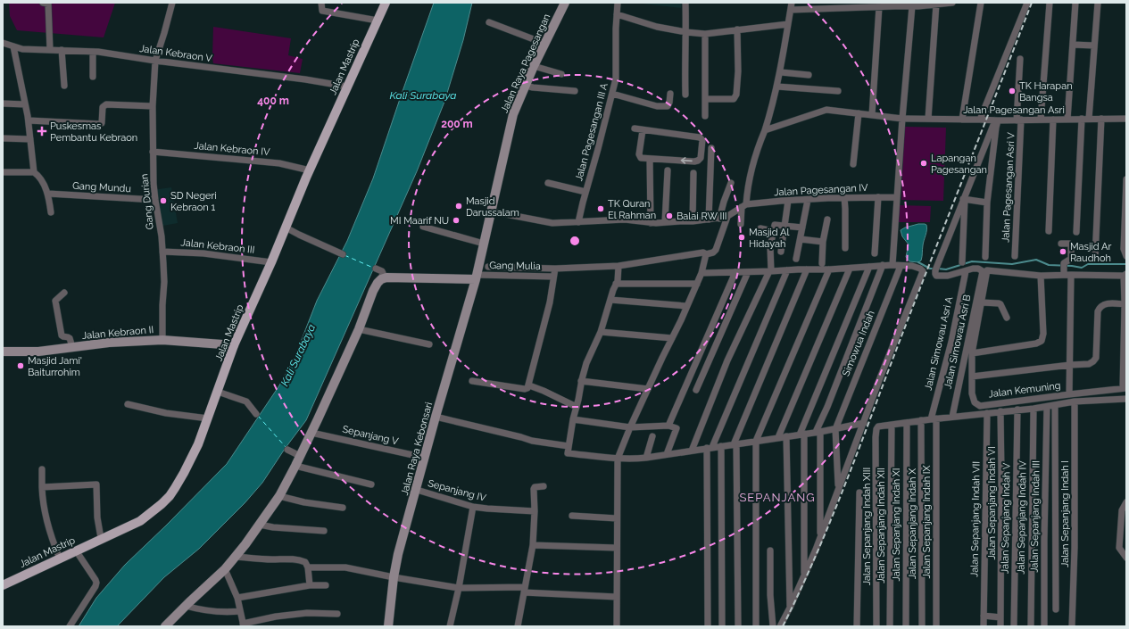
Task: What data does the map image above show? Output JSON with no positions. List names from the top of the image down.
{
  "streets": {
    "main road": ["Jalan Mastrip"],
    "street": [
      "Jalan Kebraon V",
      "Jalan Raya Pagesangan",
      "Jalan Pagesangan Asri",
      "Jalan Pagesangan III A",
      "Jalan Kebraon IV",
      "Gang Mundu",
      "Jalan Pagesangan Asri V",
      "Jalan Pagesangan IV",
      "Gang Durian",
      "Jalan Kebraon III",
      "Gang Mulia",
      "Jalan Kebraon II",
      "Jalan Simowau Asri B",
      "Simowua Indah",
      "Jalan Simowau Asri A",
      "Jalan Kemuning",
      "Sepanjang V",
      "Jalan Raya Kebonsari",
      "Sepanjang IV",
      "Jalan Sepanjang Indah VI",
      "Jalan Sepanjang Indah I",
      "Jalan Sepanjang Indah III",
      "Jalan Sepanjang Indah IV",
      "Jalan Sepanjang Indah V",
      "Jalan Sepanjang Indah VII",
      "Jalan Sepanjang Indah IX",
      "Jalan Sepanjang Indah X",
      "Jalan Sepanjang Indah XI",
      "Jalan Sepanjang Indah XII",
      "Jalan Sepanjang Indah XIII"
    ]
  },
  "crossings": [
    ["Jalan Kebraon V", "Jalan Mastrip"],
    ["Jalan Kebraon V", "Gang Durian"],
    ["Jalan Raya Pagesangan", "Jalan Pagesangan IV"],
    ["Jalan Raya Pagesangan", "Gang Mulia"],
    ["Jalan Raya Pagesangan", "Jalan Raya Kebonsari"],
    ["Jalan Mastrip", "Jalan Kebraon IV"],
    ["Jalan Mastrip", "Jalan Kebraon III"],
    ["Jalan Mastrip", "Jalan Kebraon II"],
    ["Jalan Pagesangan Asri", "Jalan Pagesangan Asri V"],
    ["Jalan Pagesangan III A", "Jalan Pagesangan IV"],
    ["Jalan Kebraon IV", "Gang Durian"],
    ["Gang Mundu", "Gang Durian"],
    ["Gang Durian", "Jalan Kebraon III"],
    ["Gang Durian", "Jalan Kebraon II"],
    ["Gang Mulia", "Jalan Raya Kebonsari"],
    ["Jalan Simowau Asri B", "Jalan Kemuning"],
    ["Jalan Simowau Asri A", "Jalan Sepanjang Indah IX"],
    ["Sepanjang V", "Jalan Raya Kebonsari"],
    ["Jalan Raya Kebonsari", "Sepanjang IV"],
    ["Jalan Sepanjang Indah XII", "Jalan Sepanjang Indah XIII"]
  ],
  "districts": ["SEPANJANG"],
  "water": ["Kali Surabaya"],
  "places": {
    "other": [
      "TK Harapan Bangsa",
      "Lapangan Pagesangan",
      "SD Negeri Kebraon 1",
      "Masjid Darussalam",
      "TK Quran El Rahman",
      "Balai RW III",
      "MI Maarif NU",
      "Masjid Al Hidayah",
      "Masjid Ar Raudhoh",
      "Masjid Jami' Baiturrohim"
    ],
    "health": ["Puskesmas Pembantu Kebraon"]
  },
  "rings": ["400 m", "200 m"]
}
